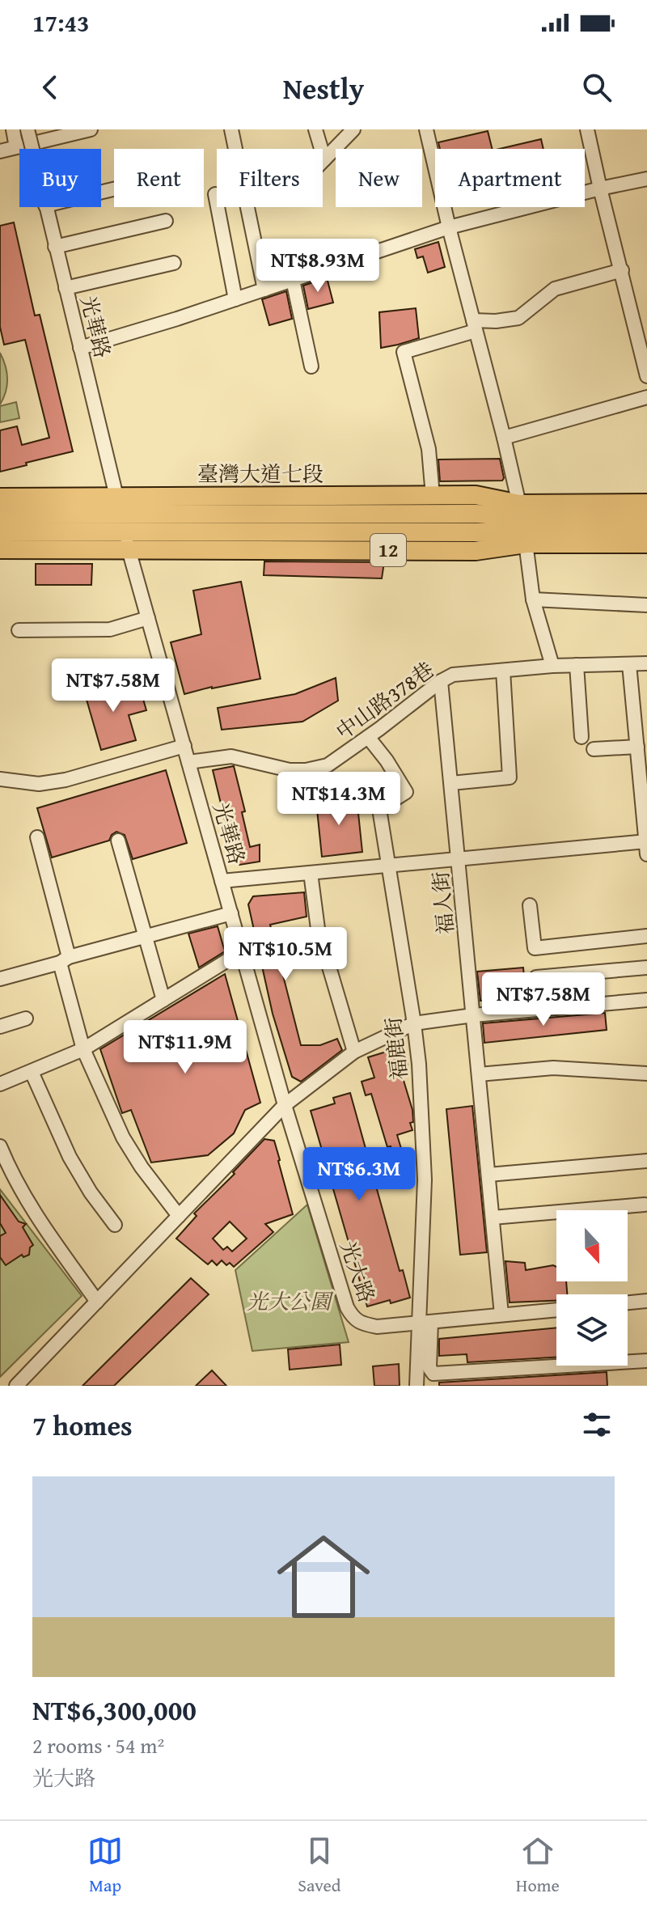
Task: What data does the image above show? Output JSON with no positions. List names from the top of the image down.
{
  "streets": {
    "main road": ["臺灣大道七段", "12"],
    "street": [
      "光華路",
      "中山路378巷",
      "福人街",
      "福鹿街",
      "光大路"
    ]
  },
  "crossings": [
    ["光華路", "臺灣大道七段"],
    ["光華路", "中山路378巷"],
    ["光華路", "光大路"],
    ["臺灣大道七段", "12"],
    ["中山路378巷", "福人街"],
    ["中山路378巷", "福鹿街"],
    ["福人街", "光大路"],
    ["福鹿街", "光大路"]
  ],
  "parks": ["光大公園"],
  "north": "bottom",
  "page": {
    "status": "17:43",
    "header": "Nestly",
    "chip": [
      "Buy",
      "Rent",
      "Filters",
      "New",
      "Apartment"
    ],
    "price": [
      "NT$8.93M",
      "NT$7.58M",
      "NT$14.3M",
      "NT$10.5M",
      "NT$7.58M",
      "NT$11.9M",
      "NT$6.3M"
    ],
    "heading": "7 homes",
    "list": [
      {
        "name": "NT$6,300,000",
        "note": "2 rooms · 54 m² · 光大路"
      }
    ],
    "tabs": ["Map", "Saved", "Home"]
  }
}
